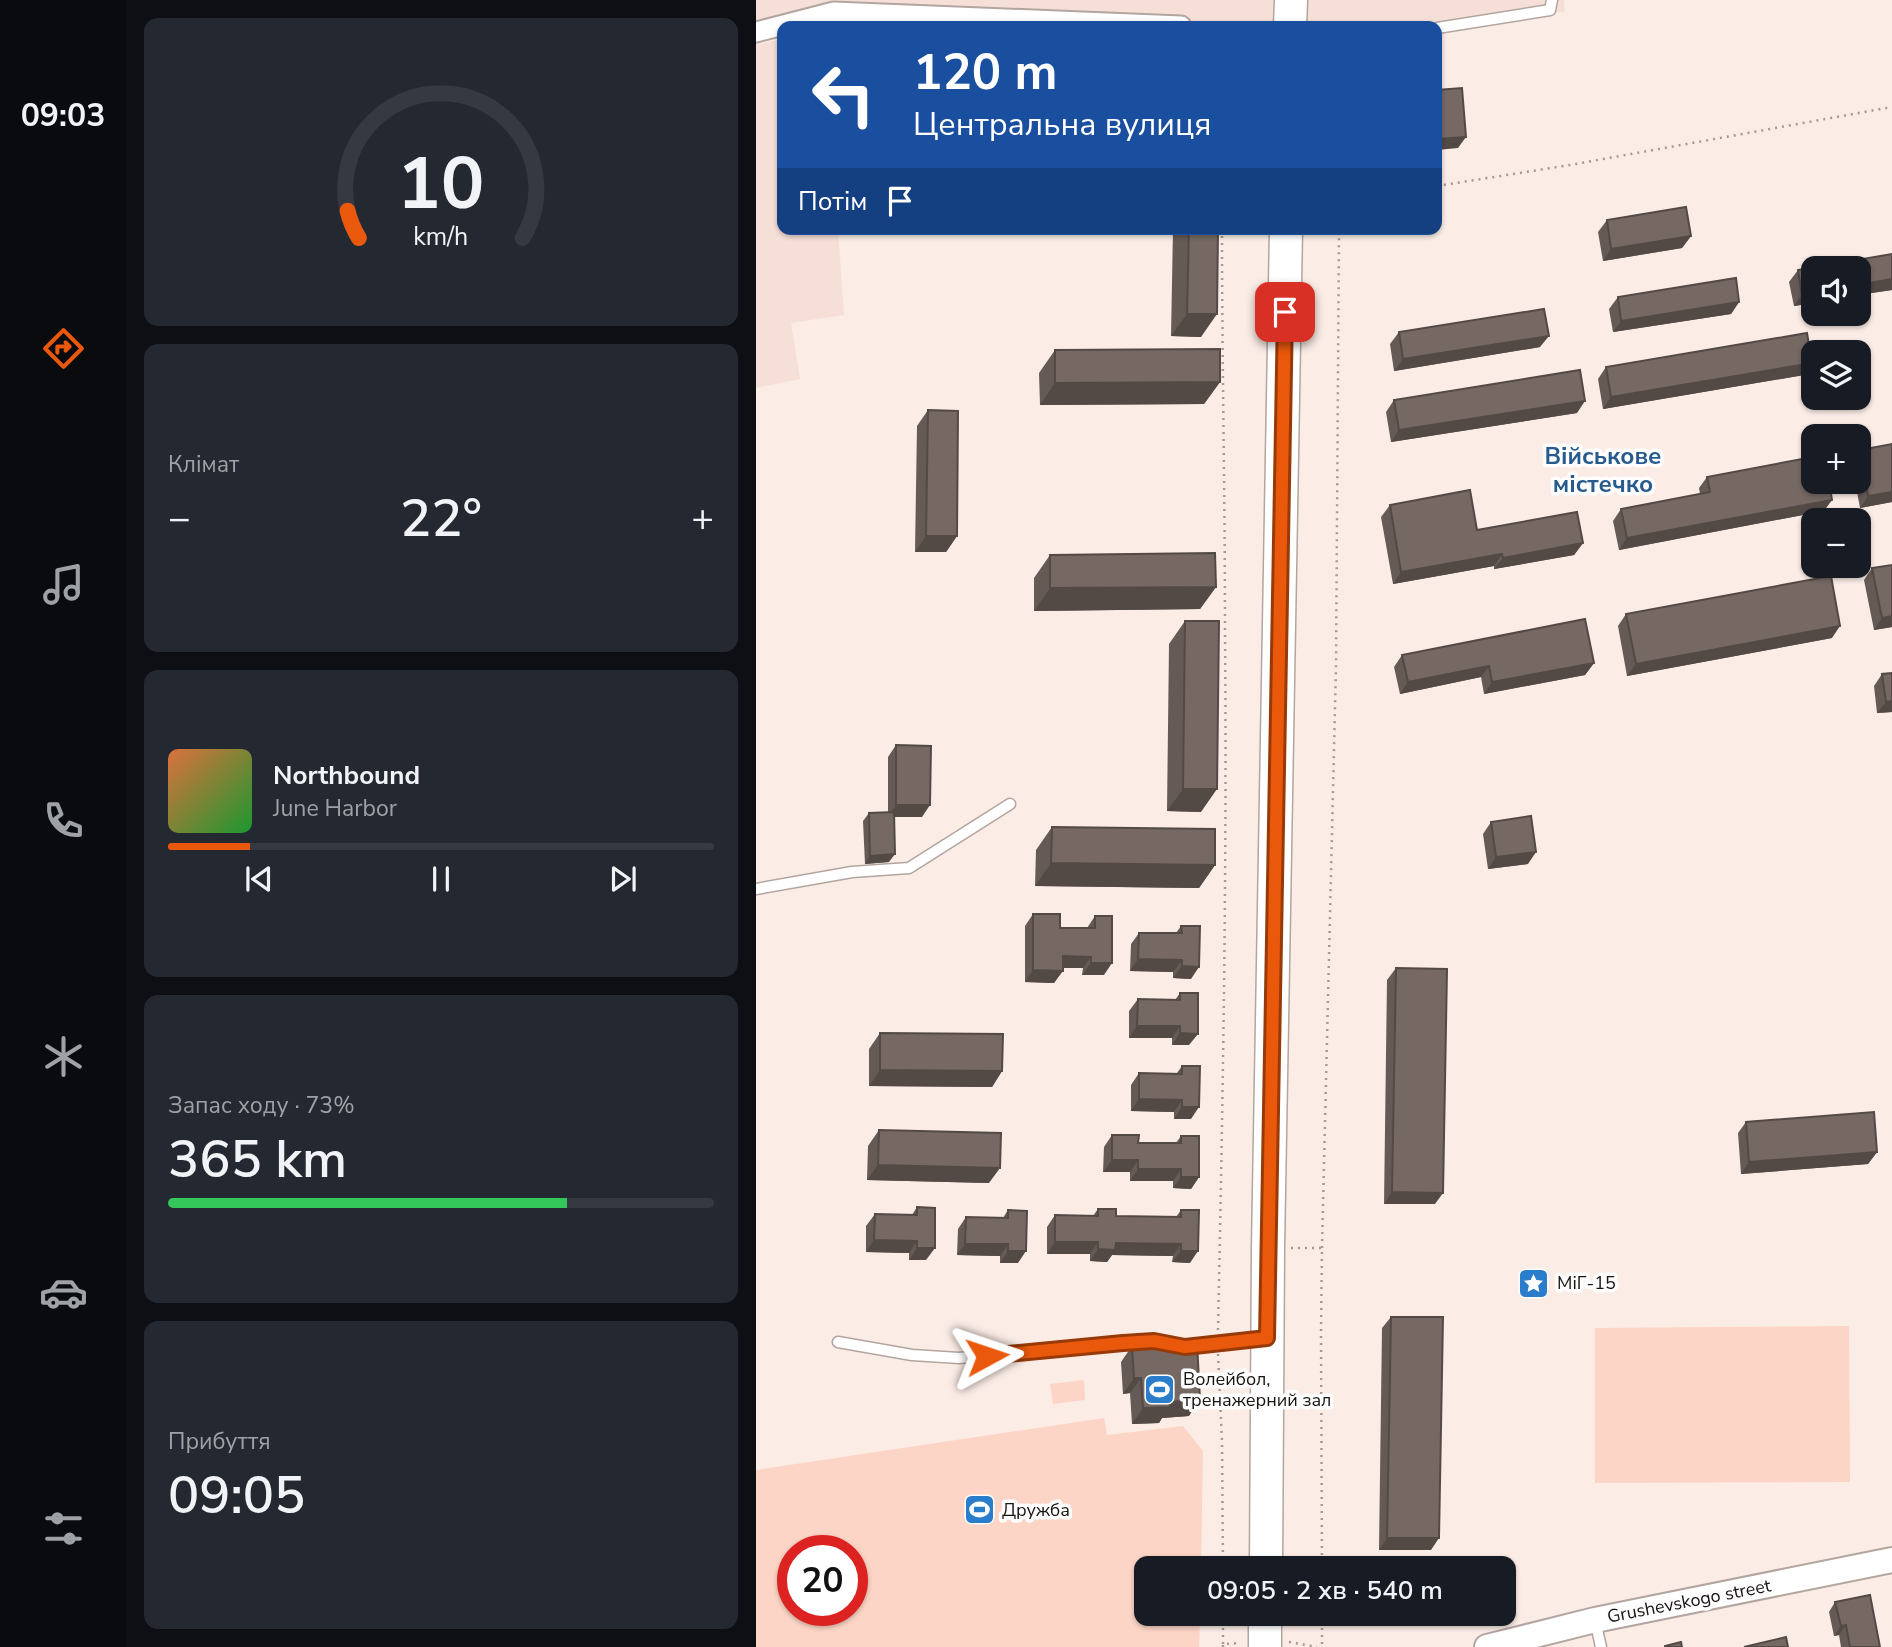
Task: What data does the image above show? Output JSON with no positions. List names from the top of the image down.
{
  "streets": {
    "street": ["Grushevskogo street"]
  },
  "districts": ["Військове містечко"],
  "places": {
    "place": ["МіГ-15"],
    "sports": ["Волейбол, тренажерний зал", "Дружба"]
  },
  "page": {
    "tabs": "09:03",
    "turn": ["120 m", "Центральна вулиця"],
    "then": "Потім",
    "map_buttons": ["+", "−"],
    "tile": [
      "Клімат",
      ["Запас ходу · 73%", "365 km"],
      ["Прибуття", "09:05"]
    ],
    "heat": ["−", "22°", "+"],
    "song": ["Northbound", "June Harbor"],
    "limit": "20",
    "trip": "09:05 · 2 хв · 540 m",
    "gauge": ["10", "km/h"]
  }
}
